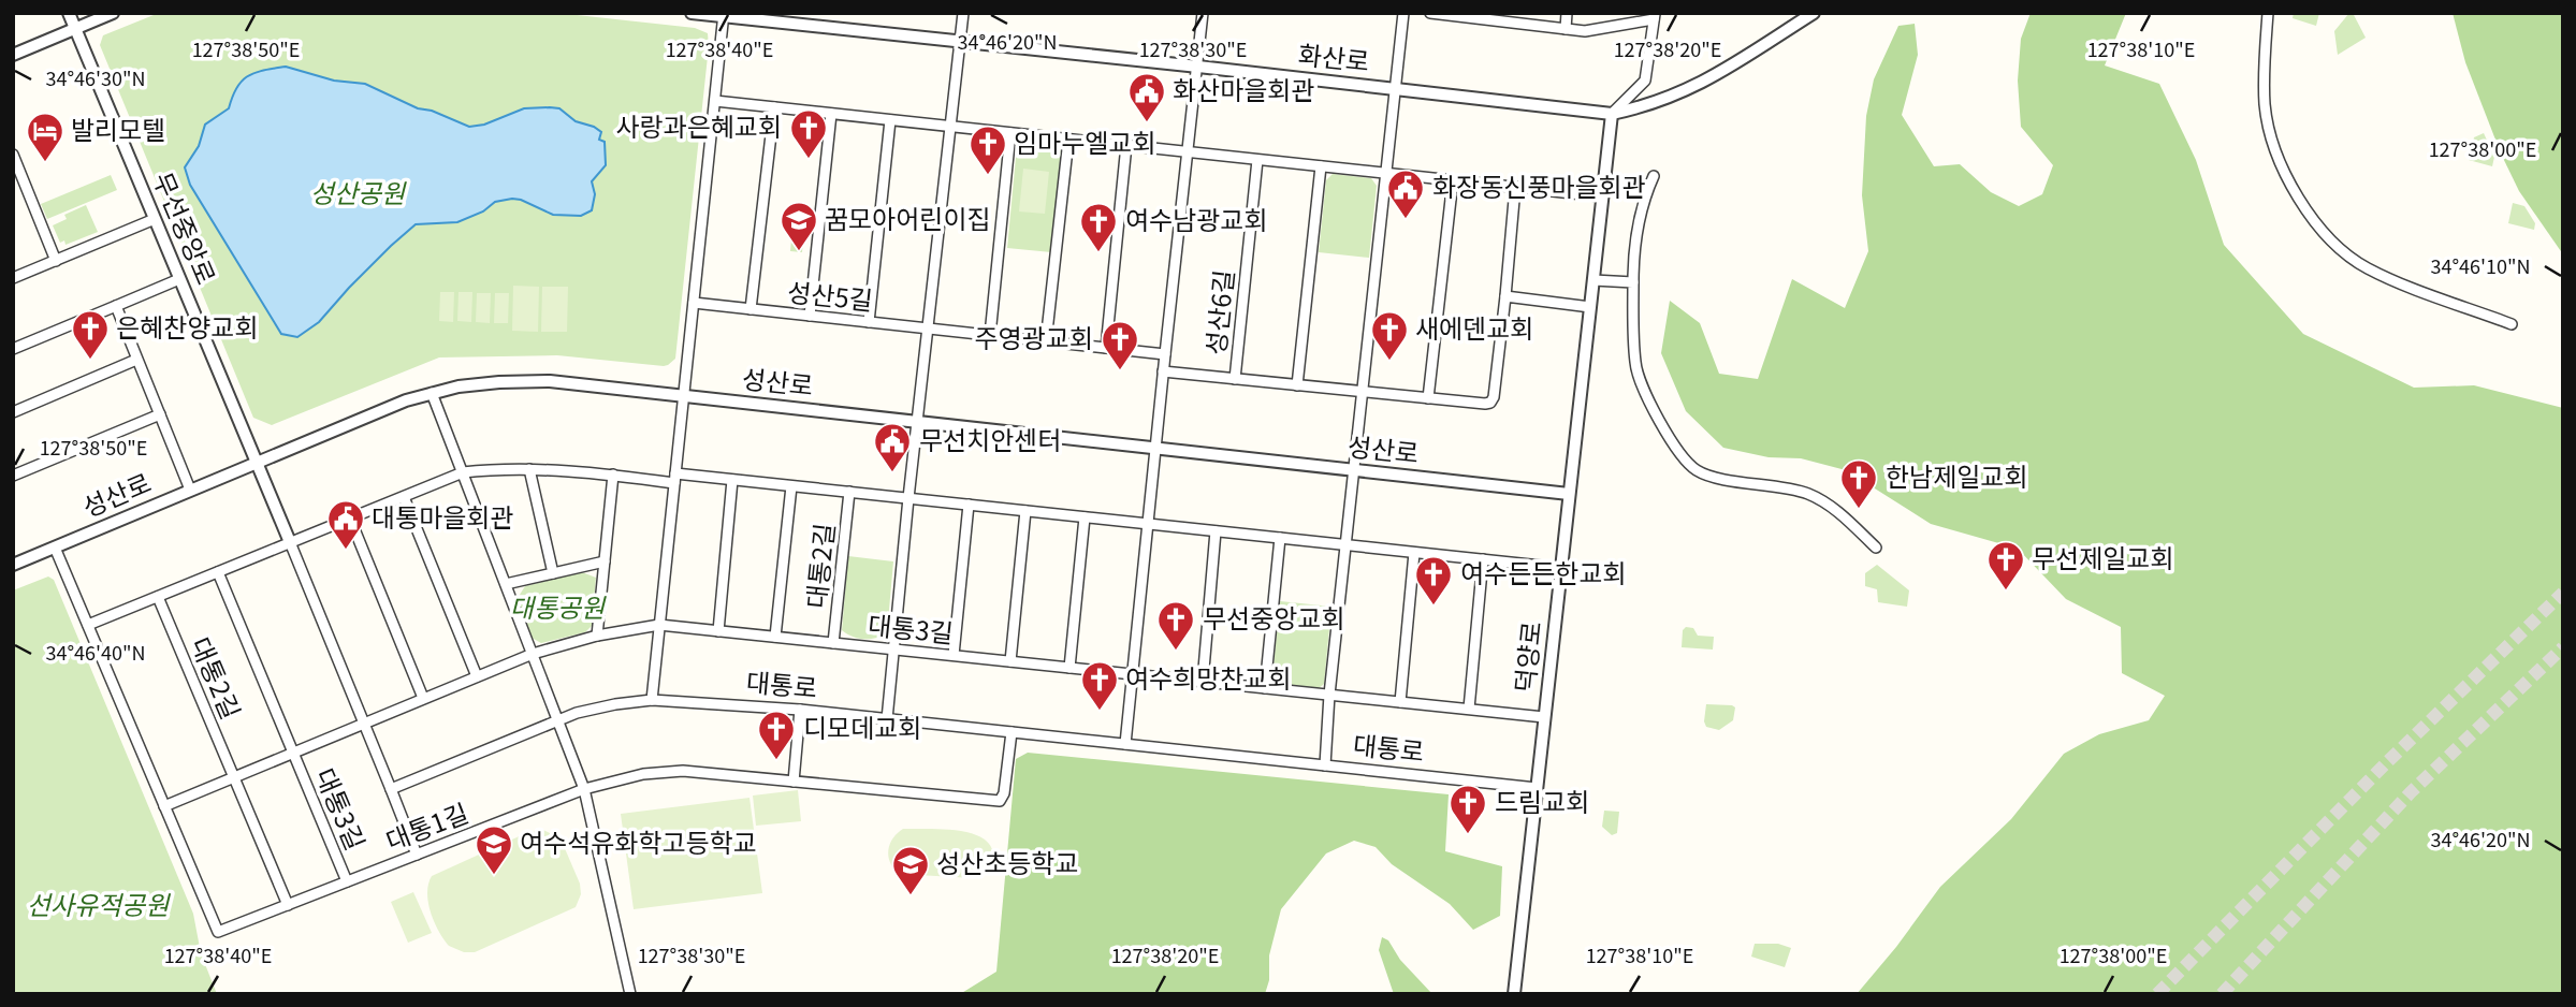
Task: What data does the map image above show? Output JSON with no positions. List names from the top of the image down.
{
  "streets": {
    "street": [
      "화산로",
      "무선중앙로",
      "성산5길",
      "성산6길",
      "성산로",
      "대통2길",
      "대통3길",
      "덕양로",
      "대통로",
      "대통1길"
    ]
  },
  "crossings": [
    ["화산로", "성산6길"],
    ["화산로", "덕양로"],
    ["무선중앙로", "성산로"],
    ["성산5길", "성산6길"],
    ["성산6길", "성산로"],
    ["성산6길", "대통2길"],
    ["성산로", "덕양로"],
    ["성산로", "대통1길"],
    ["대통2길", "대통3길"],
    ["대통2길", "덕양로"],
    ["대통2길", "대통1길"],
    ["대통3길", "덕양로"],
    ["대통3길", "대통1길"],
    ["덕양로", "대통로"],
    ["대통로", "대통1길"]
  ],
  "parks": ["성산공원", "대통공원", "선사유적공원"],
  "places": {
    "public building": [
      "화산마을회관",
      "화장동신풍마을회관",
      "무선치안센터",
      "대통마을회관"
    ],
    "church": [
      "사랑과은혜교회",
      "임마누엘교회",
      "여수남광교회",
      "은혜찬양교회",
      "새에덴교회",
      "주영광교회",
      "한남제일교회",
      "무선제일교회",
      "여수든든한교회",
      "무선중앙교회",
      "여수희망찬교회",
      "디모데교회",
      "드림교회"
    ],
    "hotel": ["발리모텔"],
    "school or university": ["꿈모아어린이집", "여수석유화학고등학교", "성산초등학교"]
  },
  "coordinates": [
    "34°46'20\"N",
    "127°38'50\"E",
    "127°38'40\"E",
    "127°38'30\"E",
    "127°38'20\"E",
    "127°38'10\"E",
    "34°46'30\"N",
    "127°38'00\"E",
    "34°46'10\"N",
    "34°46'40\"N"
  ]
}
